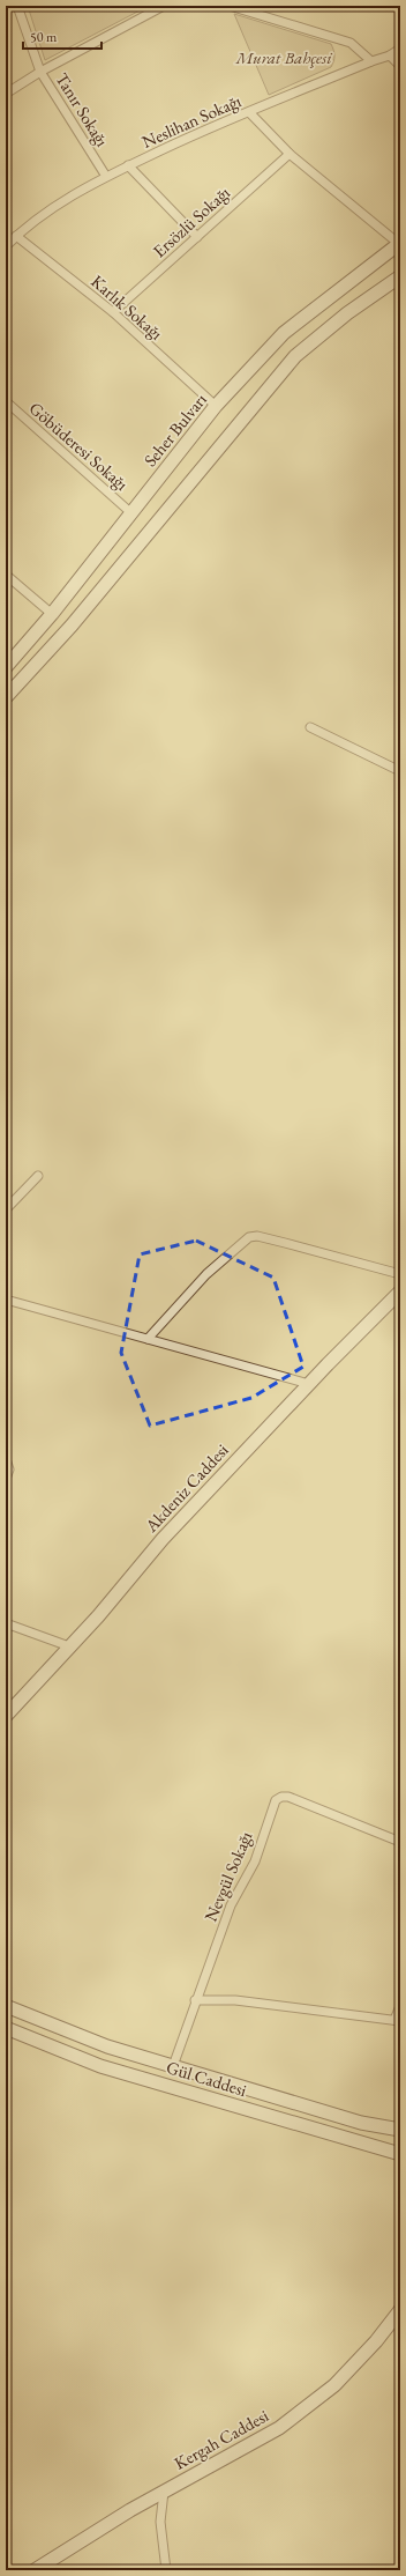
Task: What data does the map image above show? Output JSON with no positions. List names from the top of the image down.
{
  "streets": {
    "street": [
      "Tanır Sokağı",
      "Neslihan Sokağı",
      "Ersözlü Sokağı",
      "Karlık Sokağı",
      "Seher Bulvarı",
      "Göbüderesi Sokağı",
      "Akdeniz Caddesi",
      "Nevgül Sokağı",
      "Gül Caddesi",
      "Kergah Caddesi"
    ]
  },
  "crossings": [
    ["Tanır Sokağı", "Neslihan Sokağı"],
    ["Neslihan Sokağı", "Karlık Sokağı"],
    ["Ersözlü Sokağı", "Karlık Sokağı"],
    ["Karlık Sokağı", "Seher Bulvarı"],
    ["Seher Bulvarı", "Göbüderesi Sokağı"],
    ["Nevgül Sokağı", "Gül Caddesi"]
  ],
  "parks": ["Murat Bahçesi"],
  "scale_bar": "50 m"
}
